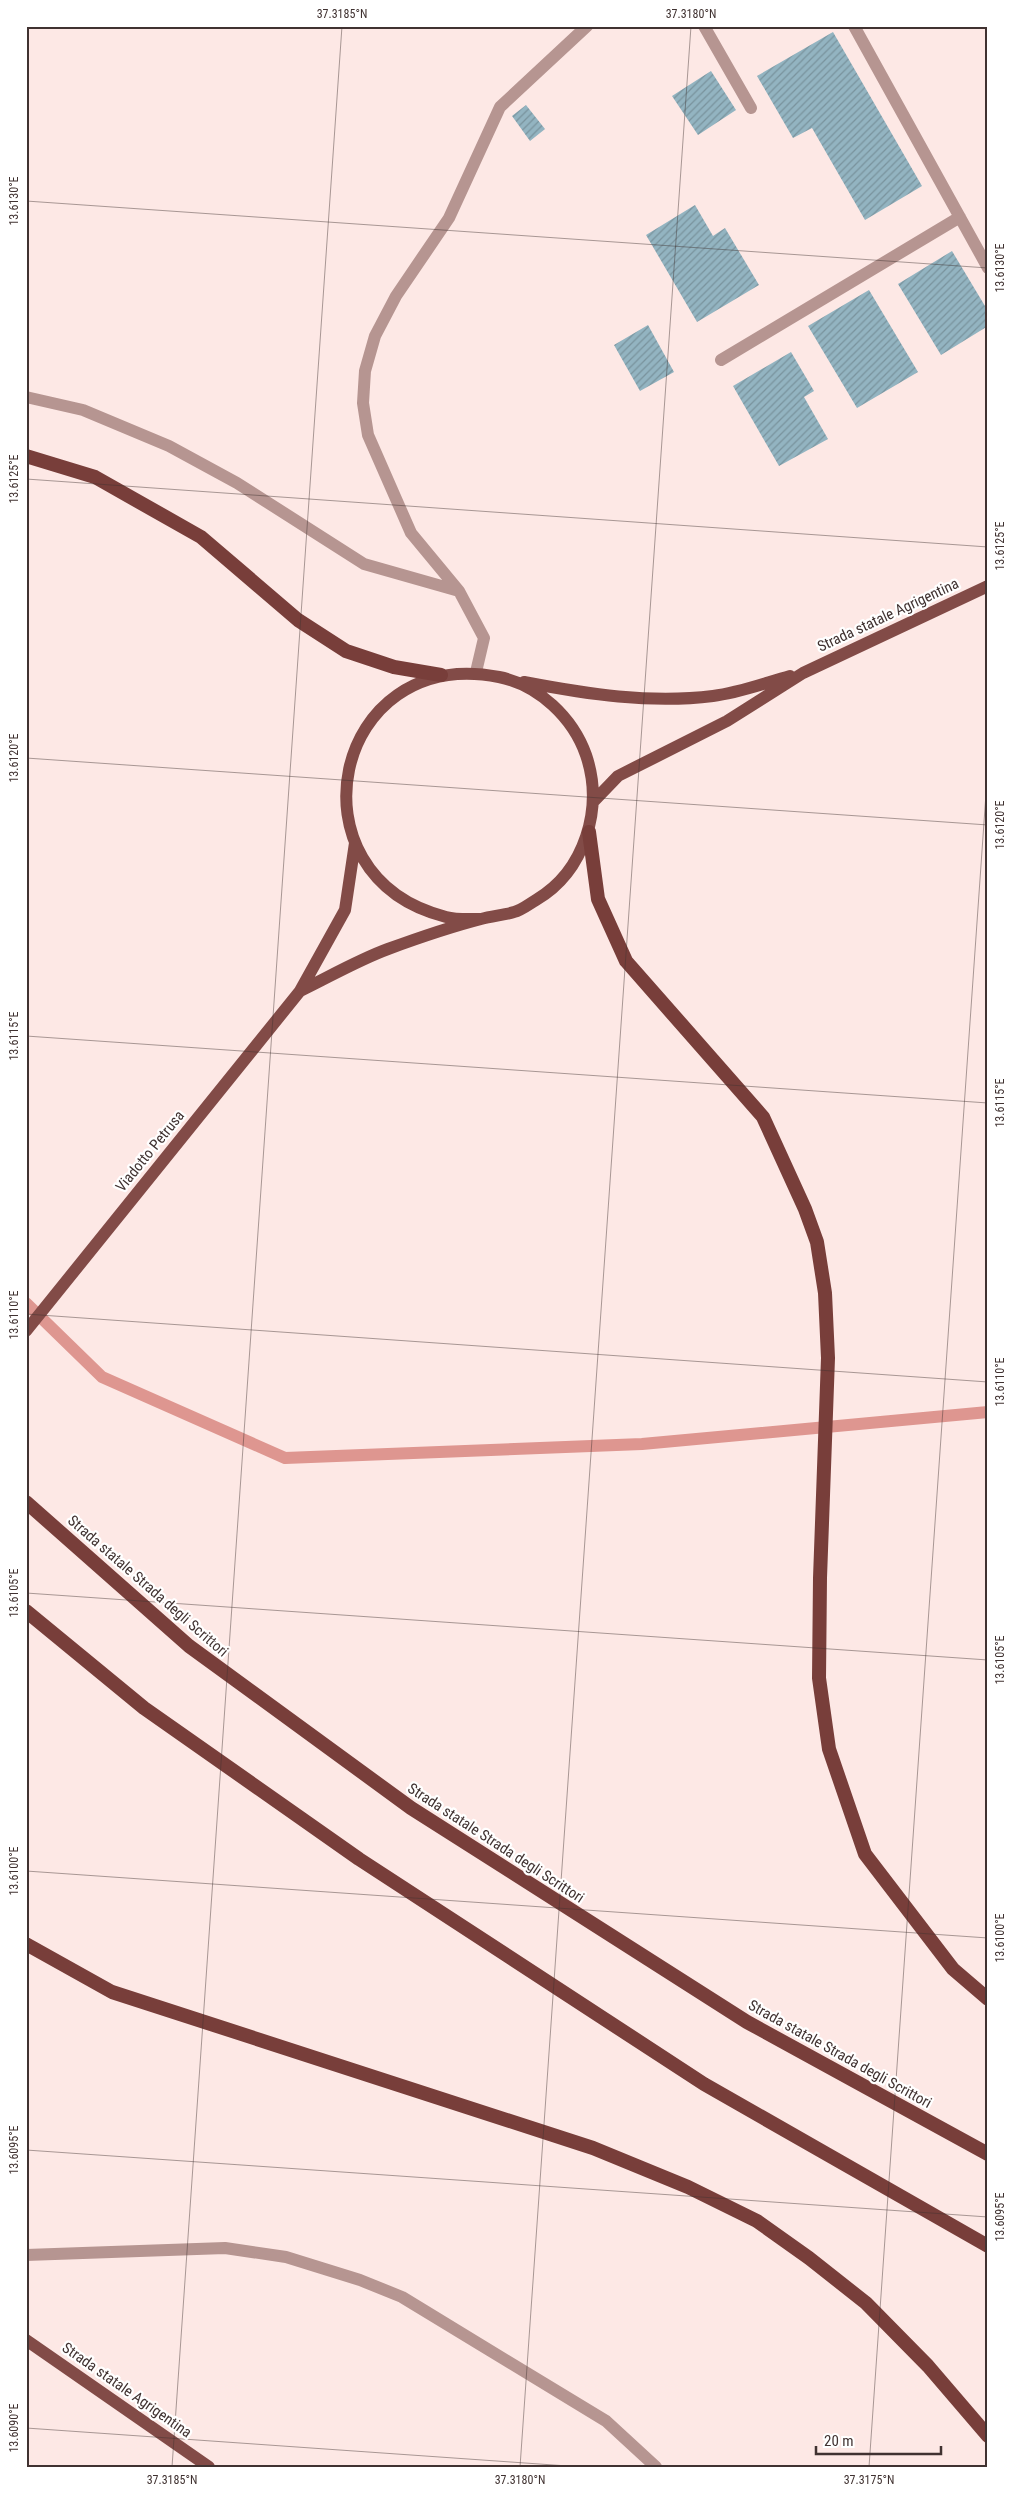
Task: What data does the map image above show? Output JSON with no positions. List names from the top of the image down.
{
  "streets": {
    "highway": ["Strada statale Strada degli Scrittori"],
    "main road": ["Strada statale Agrigentina", "Viadotto Petrusa"]
  },
  "scale_bar": "20 m",
  "coordinates": [
    "37.3185°N",
    "37.3180°N",
    "13.6130°E",
    "13.6125°E",
    "13.6120°E",
    "13.6115°E",
    "13.6110°E",
    "13.6105°E",
    "13.6100°E",
    "13.6095°E",
    "13.6090°E",
    "37.3175°N"
  ]
}
